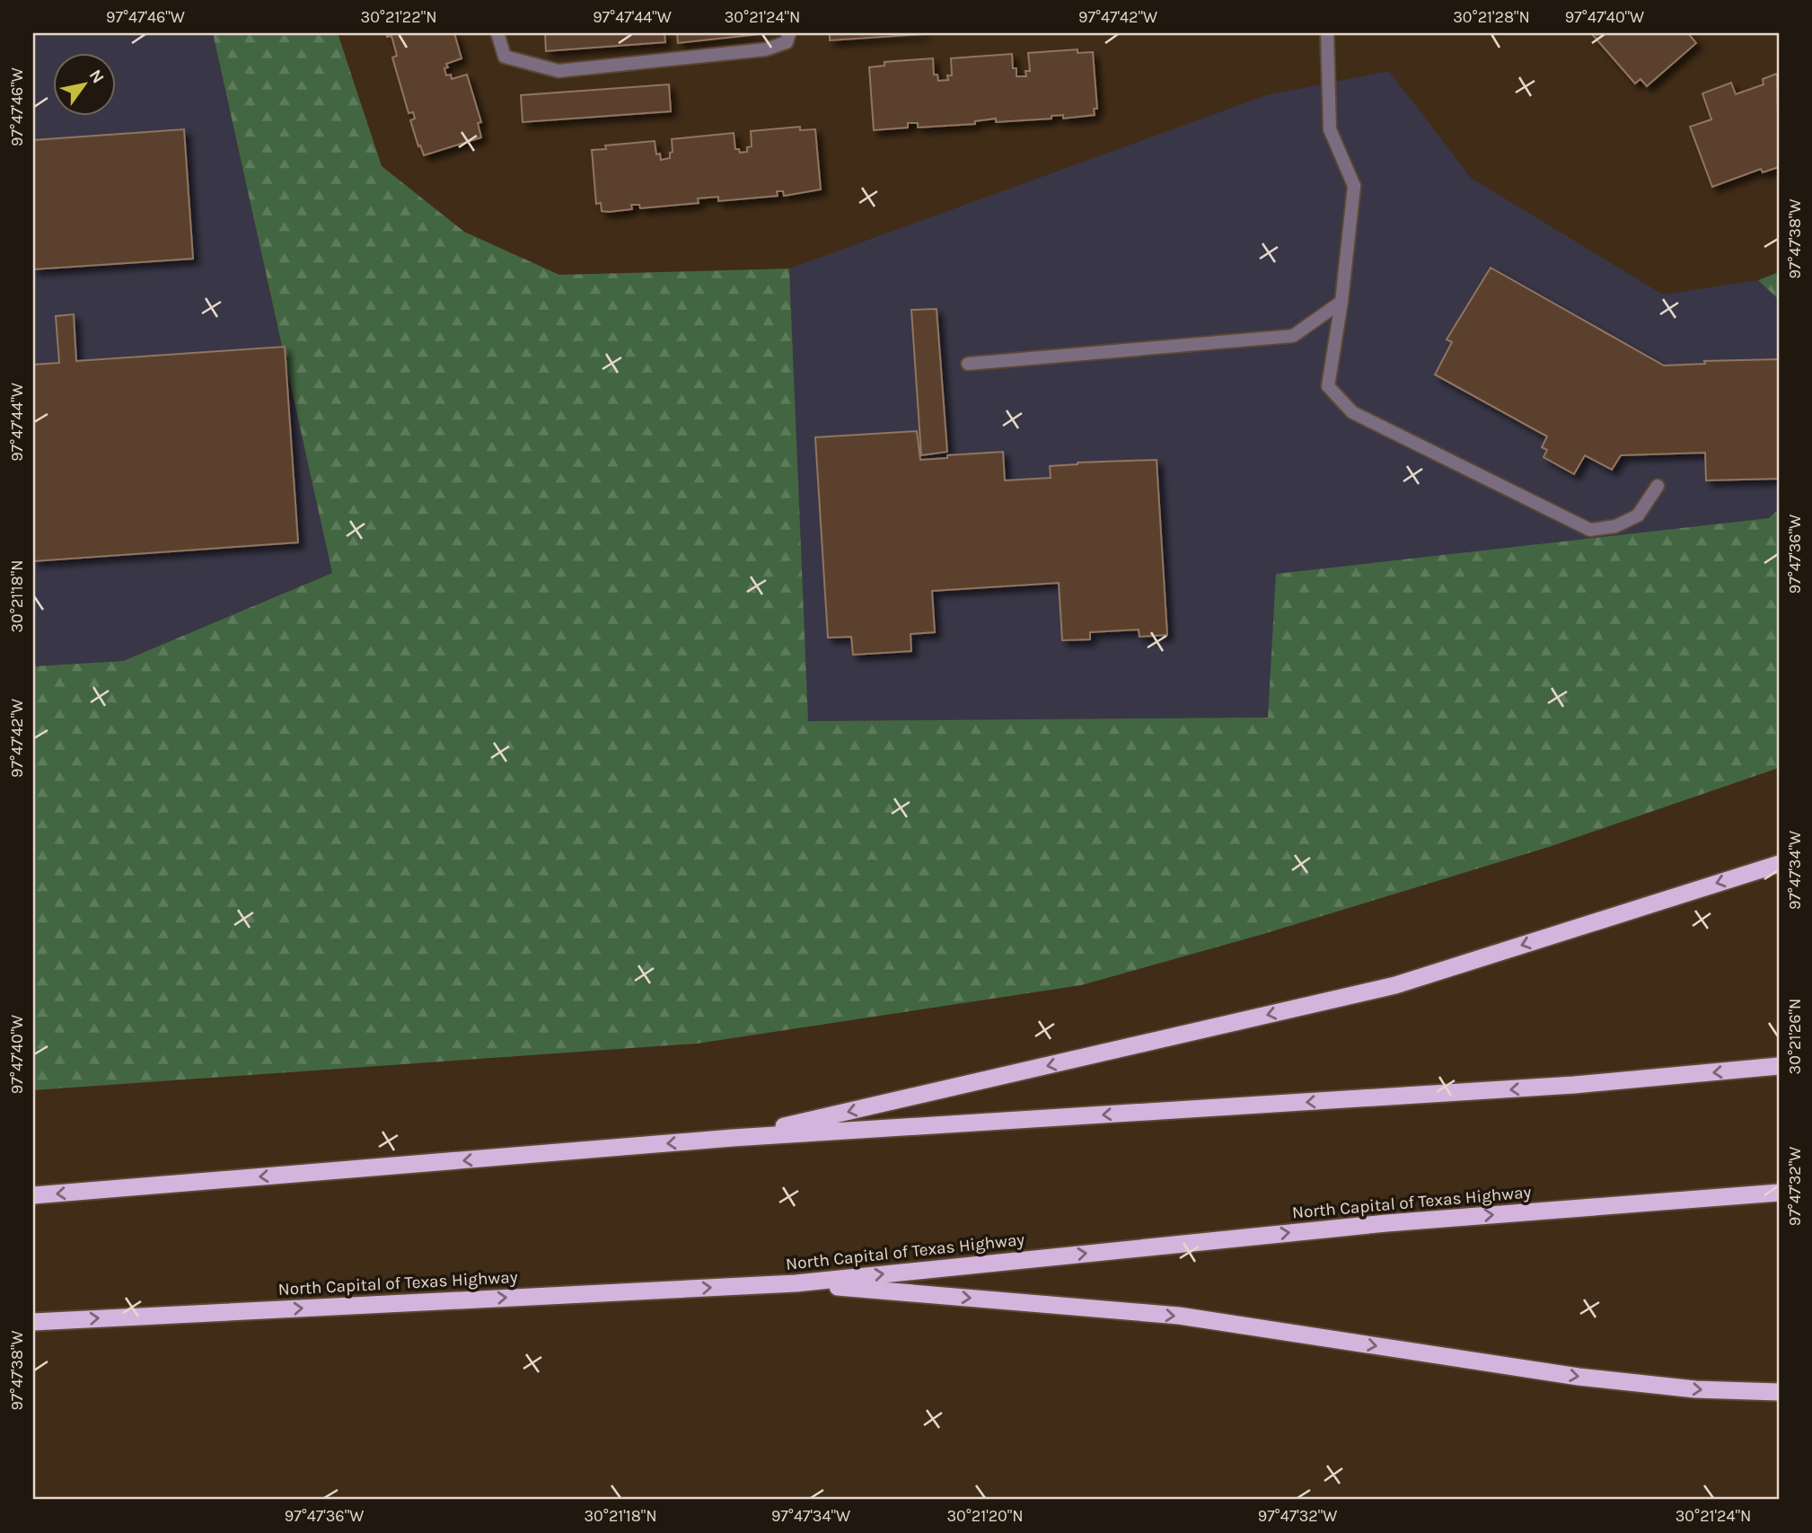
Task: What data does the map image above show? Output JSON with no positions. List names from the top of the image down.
{
  "streets": {
    "highway": ["North Capital of Texas Highway"]
  },
  "north": "top right",
  "coordinates": [
    "97°47'46\"W",
    "30°21'22\"N",
    "97°47'44\"W",
    "30°21'24\"N",
    "97°47'42\"W",
    "30°21'28\"N",
    "97°47'40\"W",
    "97°47'38\"W",
    "97°47'36\"W",
    "30°21'18\"N",
    "97°47'34\"W",
    "30°21'26\"N",
    "97°47'32\"W",
    "30°21'20\"N"
  ]
}
